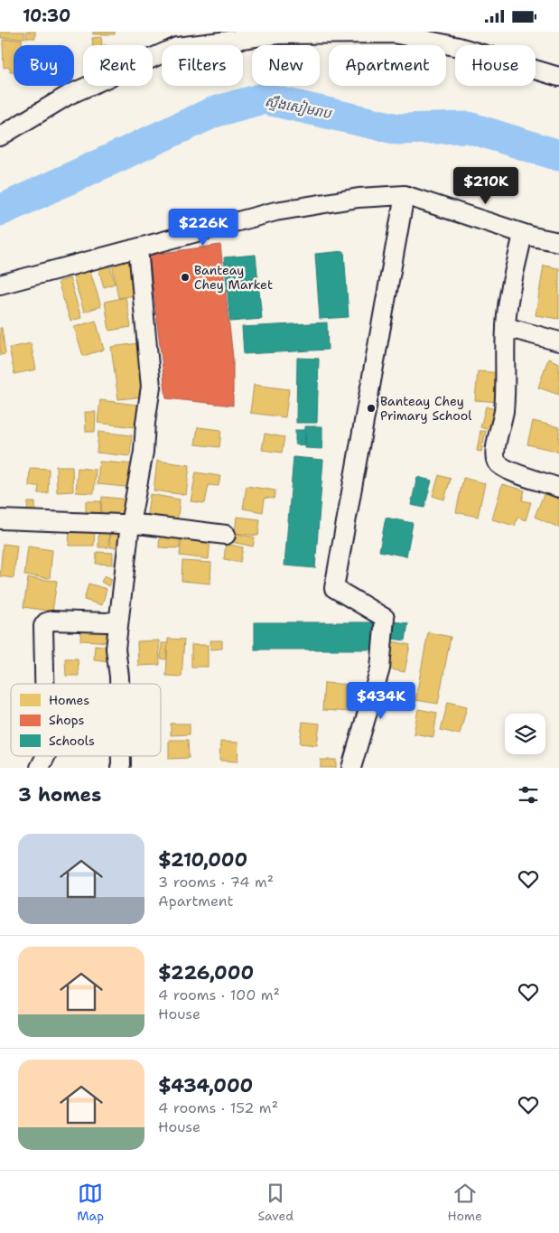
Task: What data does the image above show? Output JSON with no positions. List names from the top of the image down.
{
  "water": ["ស្ទឹងសៀមរាប"],
  "places": ["Banteay Chey Market", "Banteay Chey Primary School"],
  "legend": ["Homes", "Shops", "Schools"],
  "page": {
    "status": "10:30",
    "chip": [
      "Buy",
      "Rent",
      "Filters",
      "New",
      "Apartment",
      "House"
    ],
    "price": ["$210K", "$226K", "$434K"],
    "heading": "3 homes",
    "list": [
      {
        "name": "$210,000",
        "note": "3 rooms · 74 m² · Apartment"
      },
      {
        "name": "$226,000",
        "note": "4 rooms · 100 m² · House"
      },
      {
        "name": "$434,000",
        "note": "4 rooms · 152 m² · House"
      }
    ],
    "tabs": ["Map", "Saved", "Home"]
  }
}
